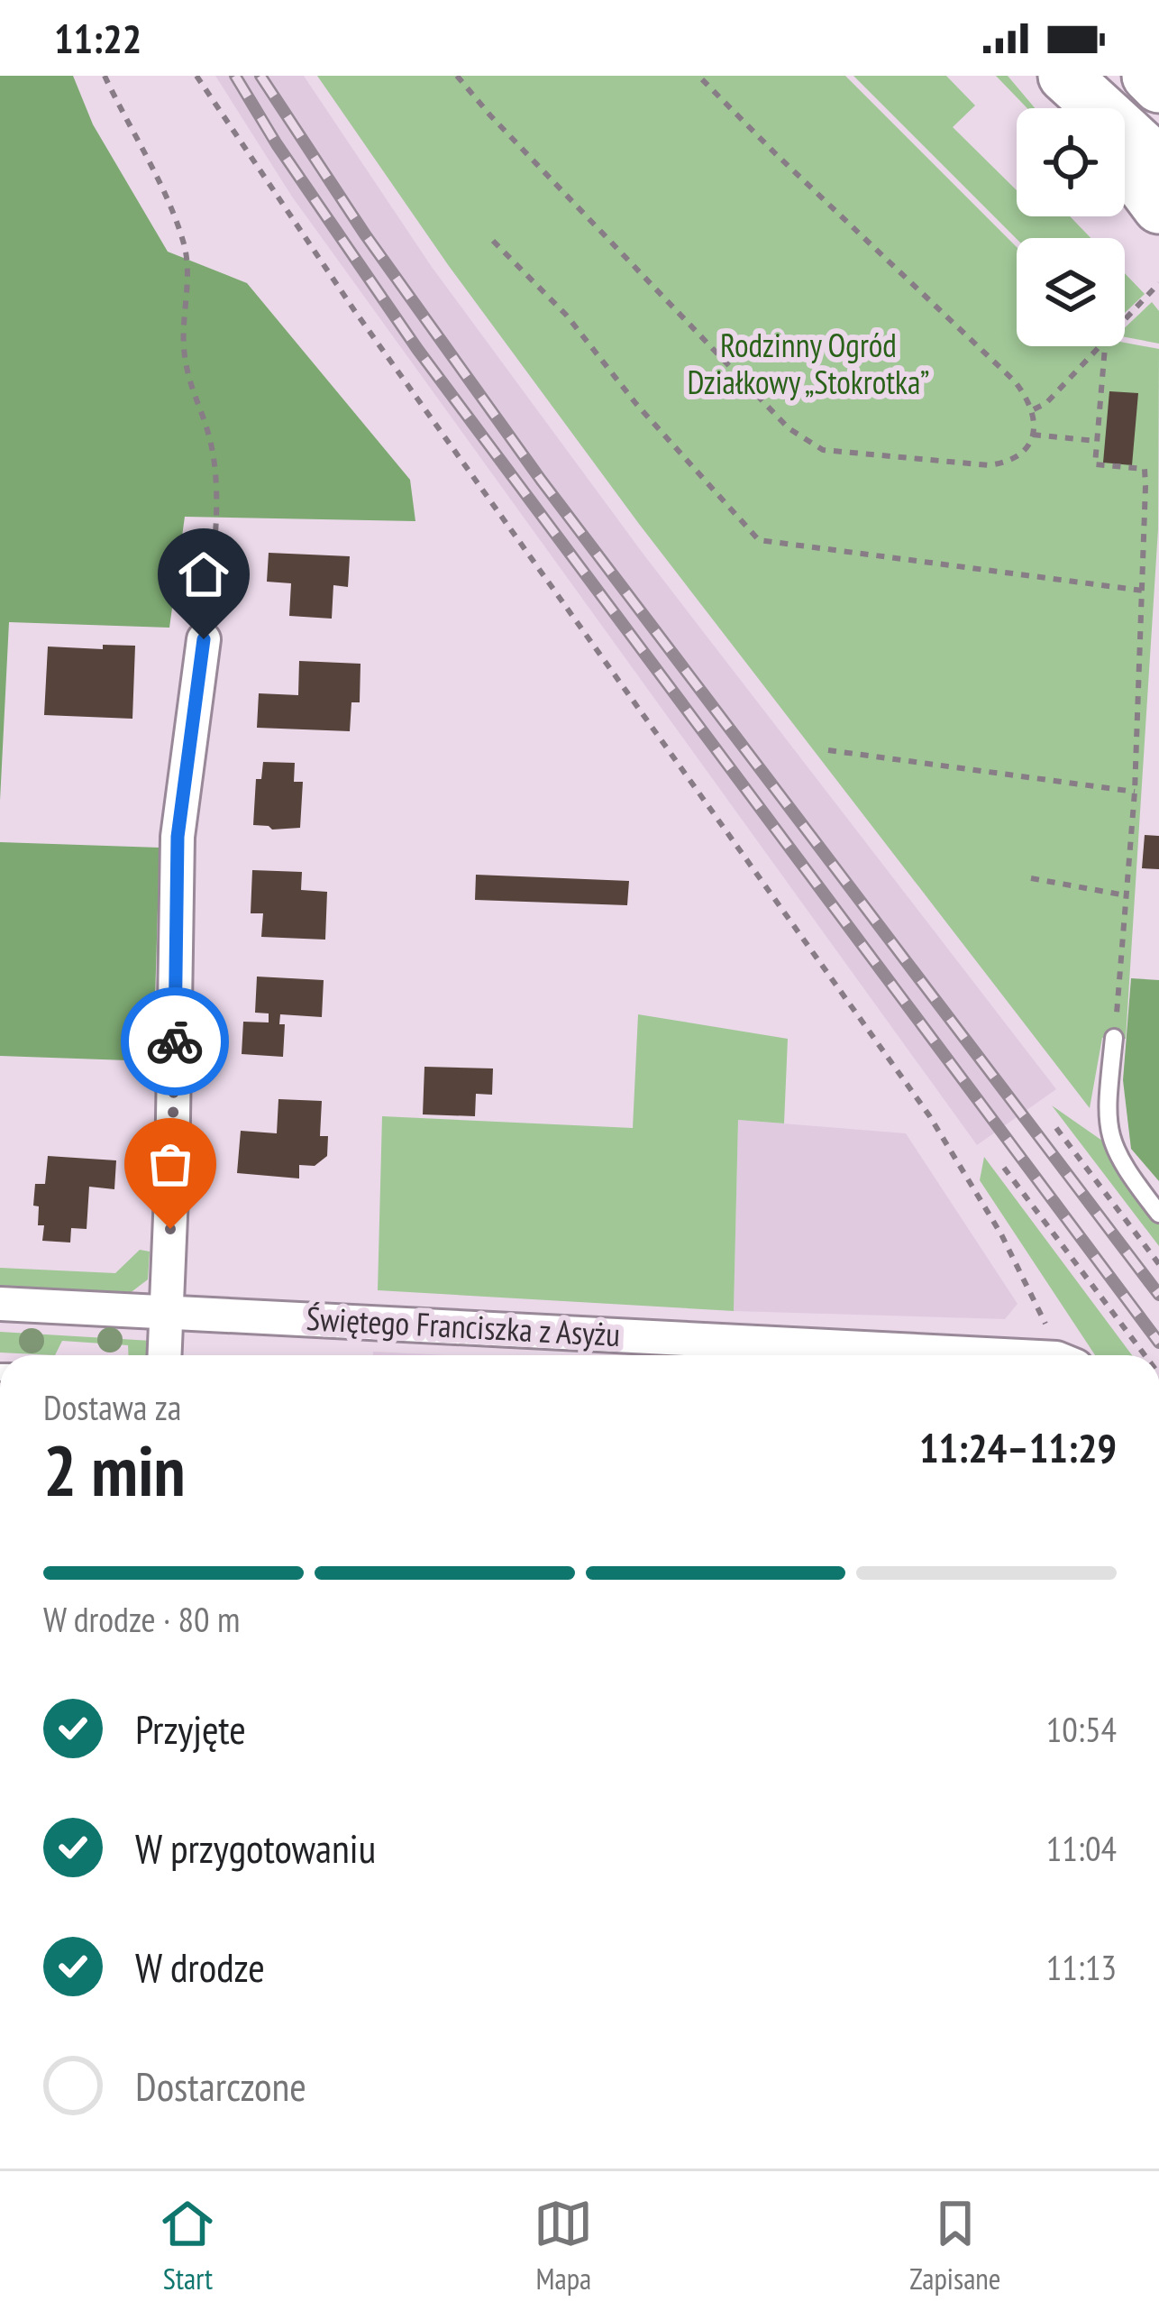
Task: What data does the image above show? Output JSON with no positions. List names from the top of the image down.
{
  "streets": {
    "street": ["Świętego Franciszka z Asyżu"]
  },
  "parks": ["Rodzinny Ogród Działkowy „Stokrotka”"],
  "page": {
    "status": "11:22",
    "heading": ["2 min", "Dostawa za", "11:24–11:29"],
    "bar": "W drodze · 80 m",
    "list": [
      ["Przyjęte", "10:54"],
      ["W przygotowaniu", "11:04"],
      ["W drodze", "11:13"],
      "Dostarczone"
    ],
    "tabs": ["Start", "Mapa", "Zapisane"]
  }
}
